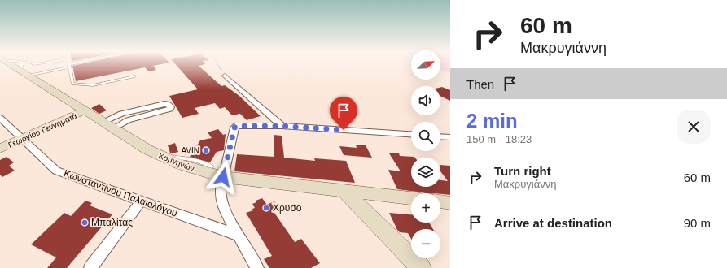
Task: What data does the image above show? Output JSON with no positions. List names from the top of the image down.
{
  "streets": {
    "main road": ["Γεωργίου Γεννηματά", "Κομνηνών"],
    "street": ["Κωνσταντίνου Παλαιολόγου"]
  },
  "crossings": [
    ["Γεωργίου Γεννηματά", "Κομνηνών"],
    ["Γεωργίου Γεννηματά", "Κωνσταντίνου Παλαιολόγου"]
  ],
  "places": ["AVIN", "Χρυσο", "Μπαλίτας"],
  "north": "top right",
  "page": {
    "turn": ["60 m", "Μακρυγιάννη"],
    "map_buttons": ["+", "−"],
    "then": "Then",
    "heading": ["2 min", "150 m · 18:23"],
    "list": [
      {
        "name": "Turn right",
        "note": "Μακρυγιάννη",
        "value": "60 m"
      },
      {
        "name": "Arrive at destination",
        "value": "90 m"
      }
    ]
  }
}
